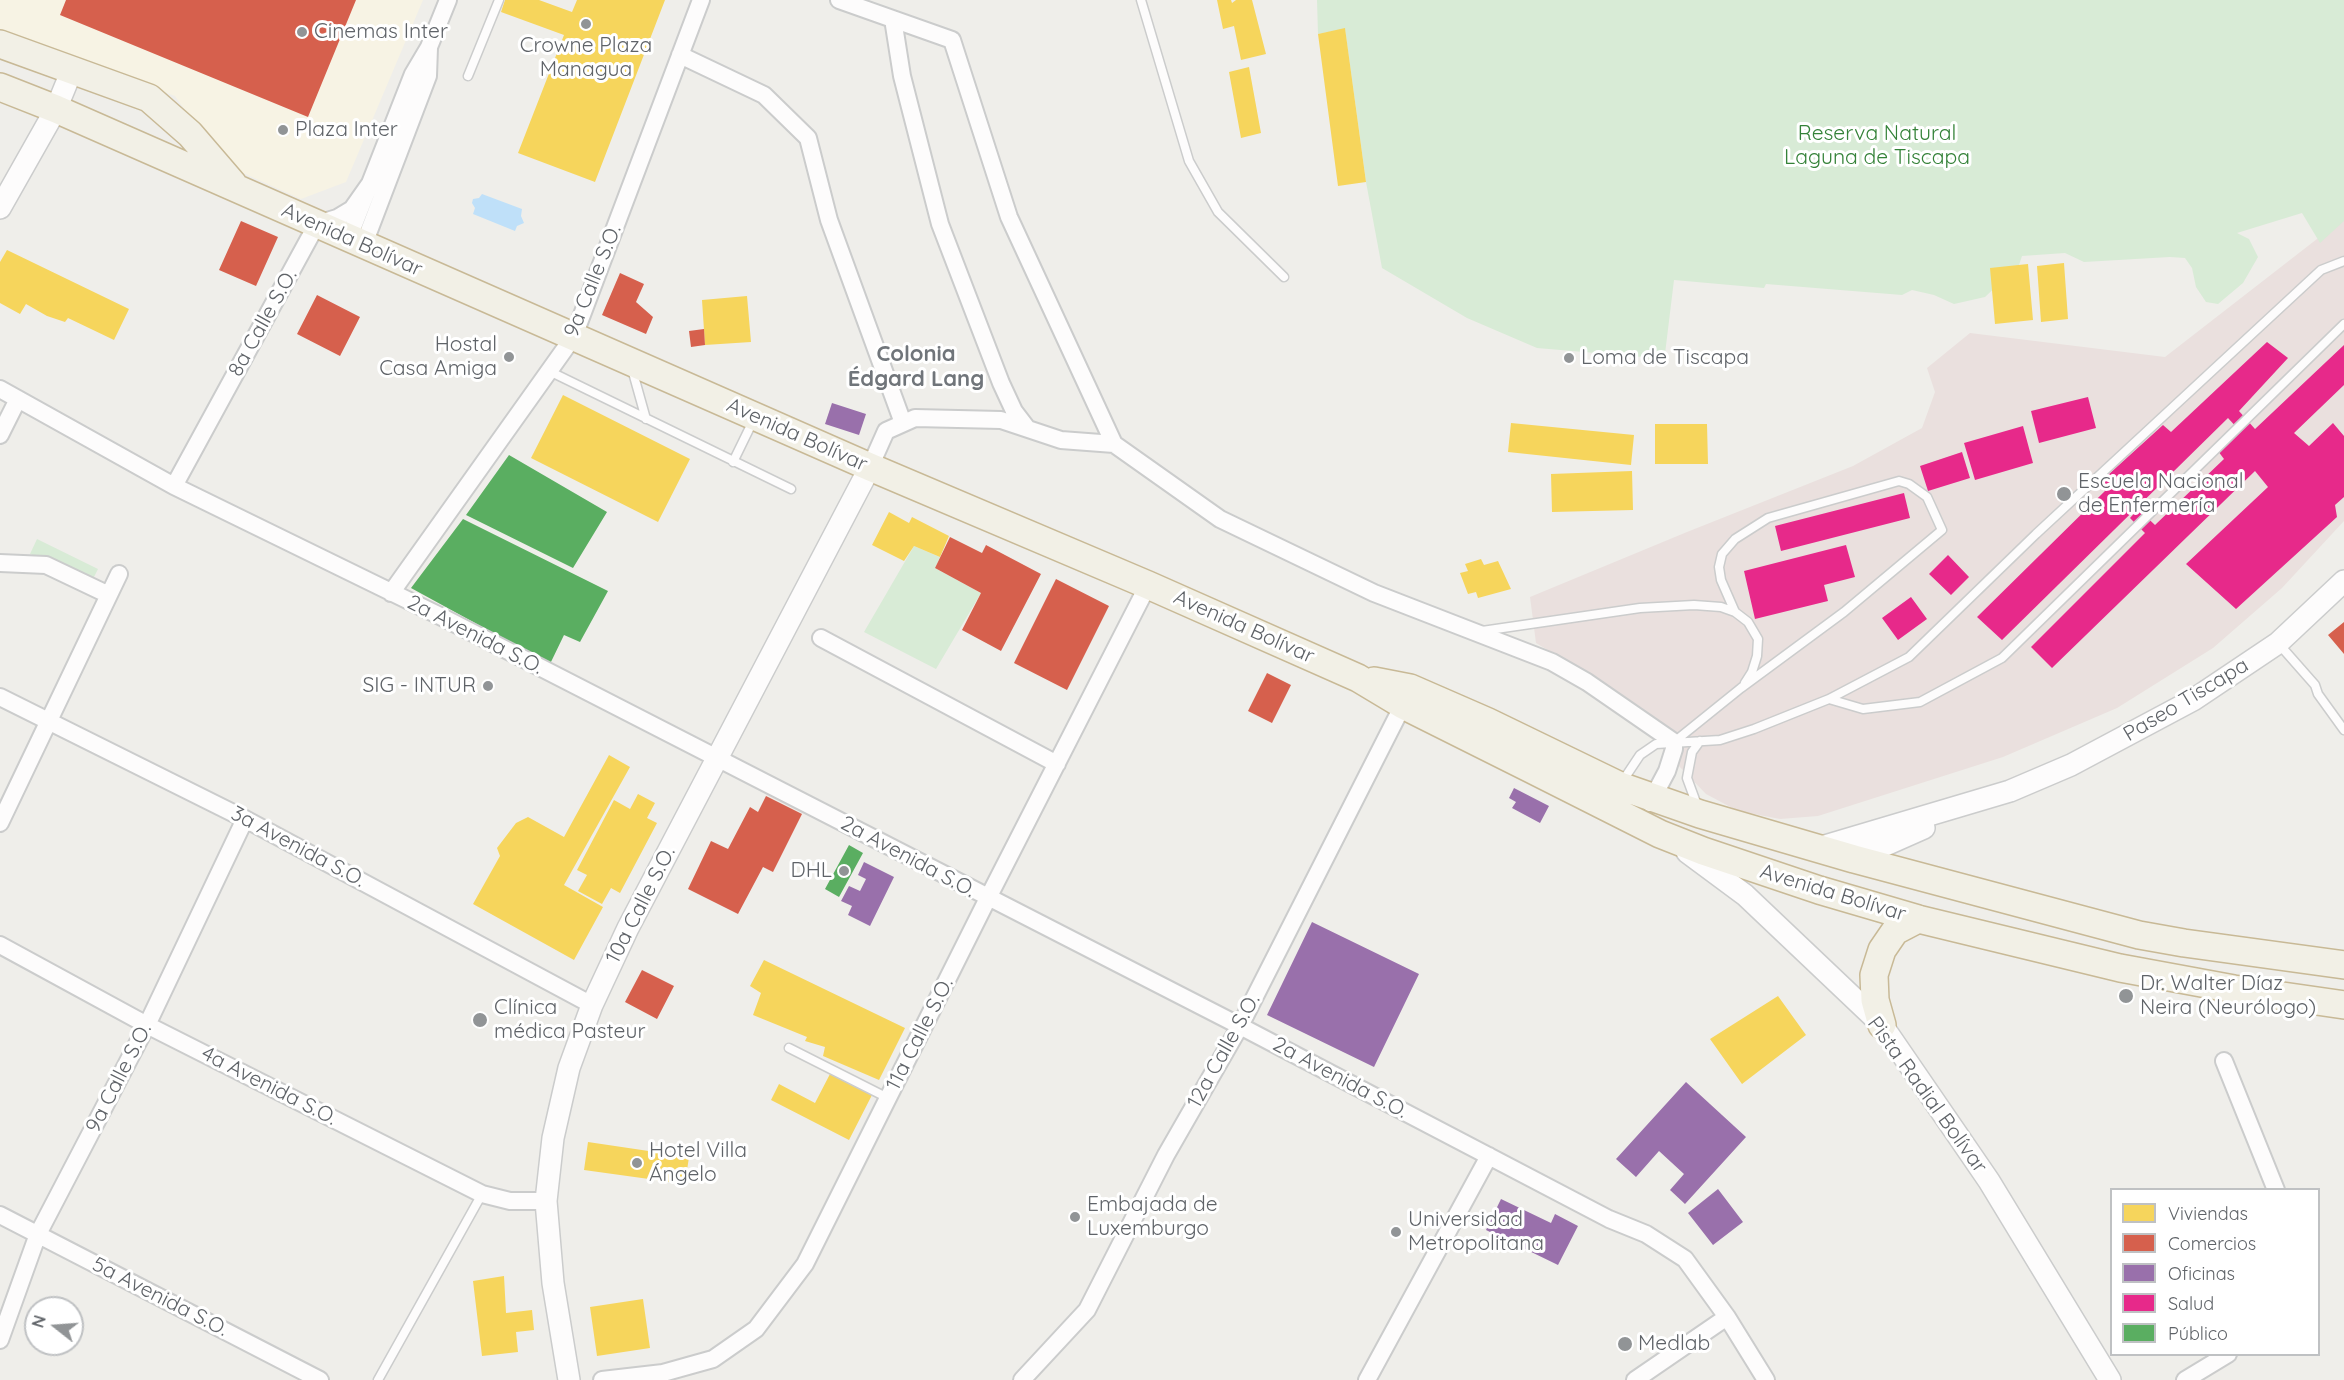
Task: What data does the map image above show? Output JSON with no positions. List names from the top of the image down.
{
  "streets": {
    "highway": ["Avenida Bolívar"],
    "street": [
      "9a Calle S.O.",
      "8a Calle S.O.",
      "2a Avenida S.O.",
      "Paseo Tiscapa",
      "3a Avenida S.O.",
      "10a Calle S.O.",
      "11a Calle S.O.",
      "12a Calle S.O.",
      "4a Avenida S.O.",
      "Pista Radial Bolívar",
      "5a Avenida S.O."
    ]
  },
  "crossings": [
    ["Avenida Bolívar", "9a Calle S.O."],
    ["Avenida Bolívar", "8a Calle S.O."],
    ["Avenida Bolívar", "Paseo Tiscapa"],
    ["Avenida Bolívar", "10a Calle S.O."],
    ["Avenida Bolívar", "11a Calle S.O."],
    ["Avenida Bolívar", "12a Calle S.O."],
    ["Avenida Bolívar", "Pista Radial Bolívar"],
    ["9a Calle S.O.", "2a Avenida S.O."],
    ["9a Calle S.O.", "3a Avenida S.O."],
    ["9a Calle S.O.", "4a Avenida S.O."],
    ["9a Calle S.O.", "5a Avenida S.O."],
    ["8a Calle S.O.", "2a Avenida S.O."],
    ["2a Avenida S.O.", "10a Calle S.O."],
    ["2a Avenida S.O.", "11a Calle S.O."],
    ["2a Avenida S.O.", "12a Calle S.O."],
    ["3a Avenida S.O.", "10a Calle S.O."],
    ["10a Calle S.O.", "4a Avenida S.O."]
  ],
  "districts": ["Colonia Édgard Lang"],
  "parks": ["Reserva Natural Laguna de Tiscapa"],
  "places": [
    "Crowne Plaza Managua",
    "Cinemas Inter",
    "Plaza Inter",
    "Hostal Casa Amiga",
    "Loma de Tiscapa",
    "Escuela Nacional de Enfermería",
    "SIG - INTUR",
    "DHL",
    "Dr. Walter Díaz Neira (Neurólogo)",
    "Clínica médica Pasteur",
    "Hotel Villa Ángelo",
    "Embajada de Luxemburgo",
    "Universidad Metropolitana",
    "Medlab"
  ],
  "legend": [
    "Viviendas",
    "Comercios",
    "Oficinas",
    "Salud",
    "Público"
  ],
  "north": "left"
}
